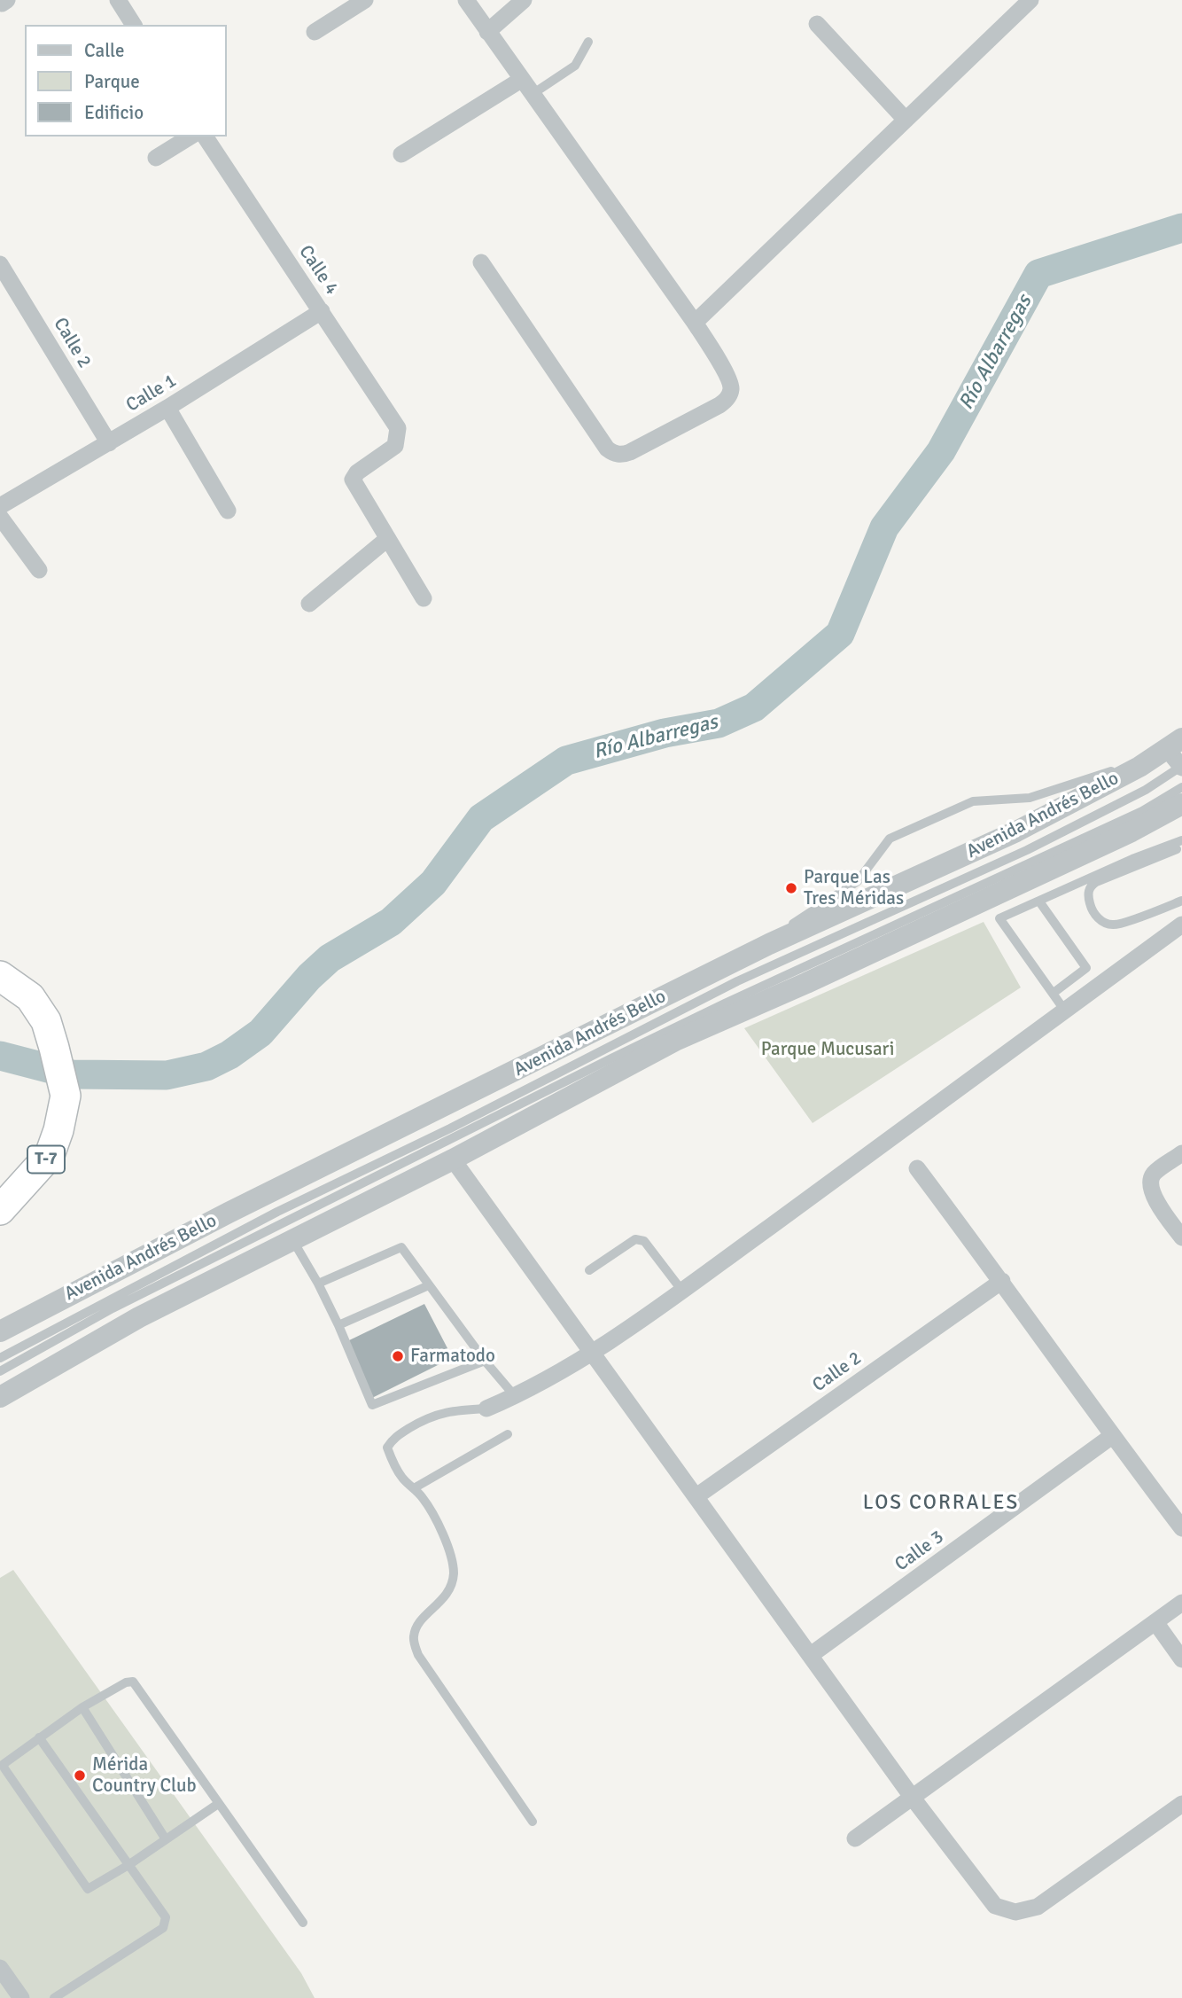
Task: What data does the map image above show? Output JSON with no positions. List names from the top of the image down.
{
  "streets": {
    "highway": ["T-7"],
    "street": [
      "Calle 4",
      "Calle 2",
      "Calle 1",
      "Avenida Andrés Bello",
      "Calle 3"
    ]
  },
  "crossings": [
    ["Calle 4", "Calle 1"],
    ["Calle 2", "Calle 1"]
  ],
  "districts": ["LOS CORRALES"],
  "water": ["Río Albarregas"],
  "parks": ["Parque Mucusari"],
  "places": ["Parque Las Tres Méridas", "Farmatodo", "Mérida Country Club"],
  "legend": ["Calle", "Parque", "Edificio"]
}
